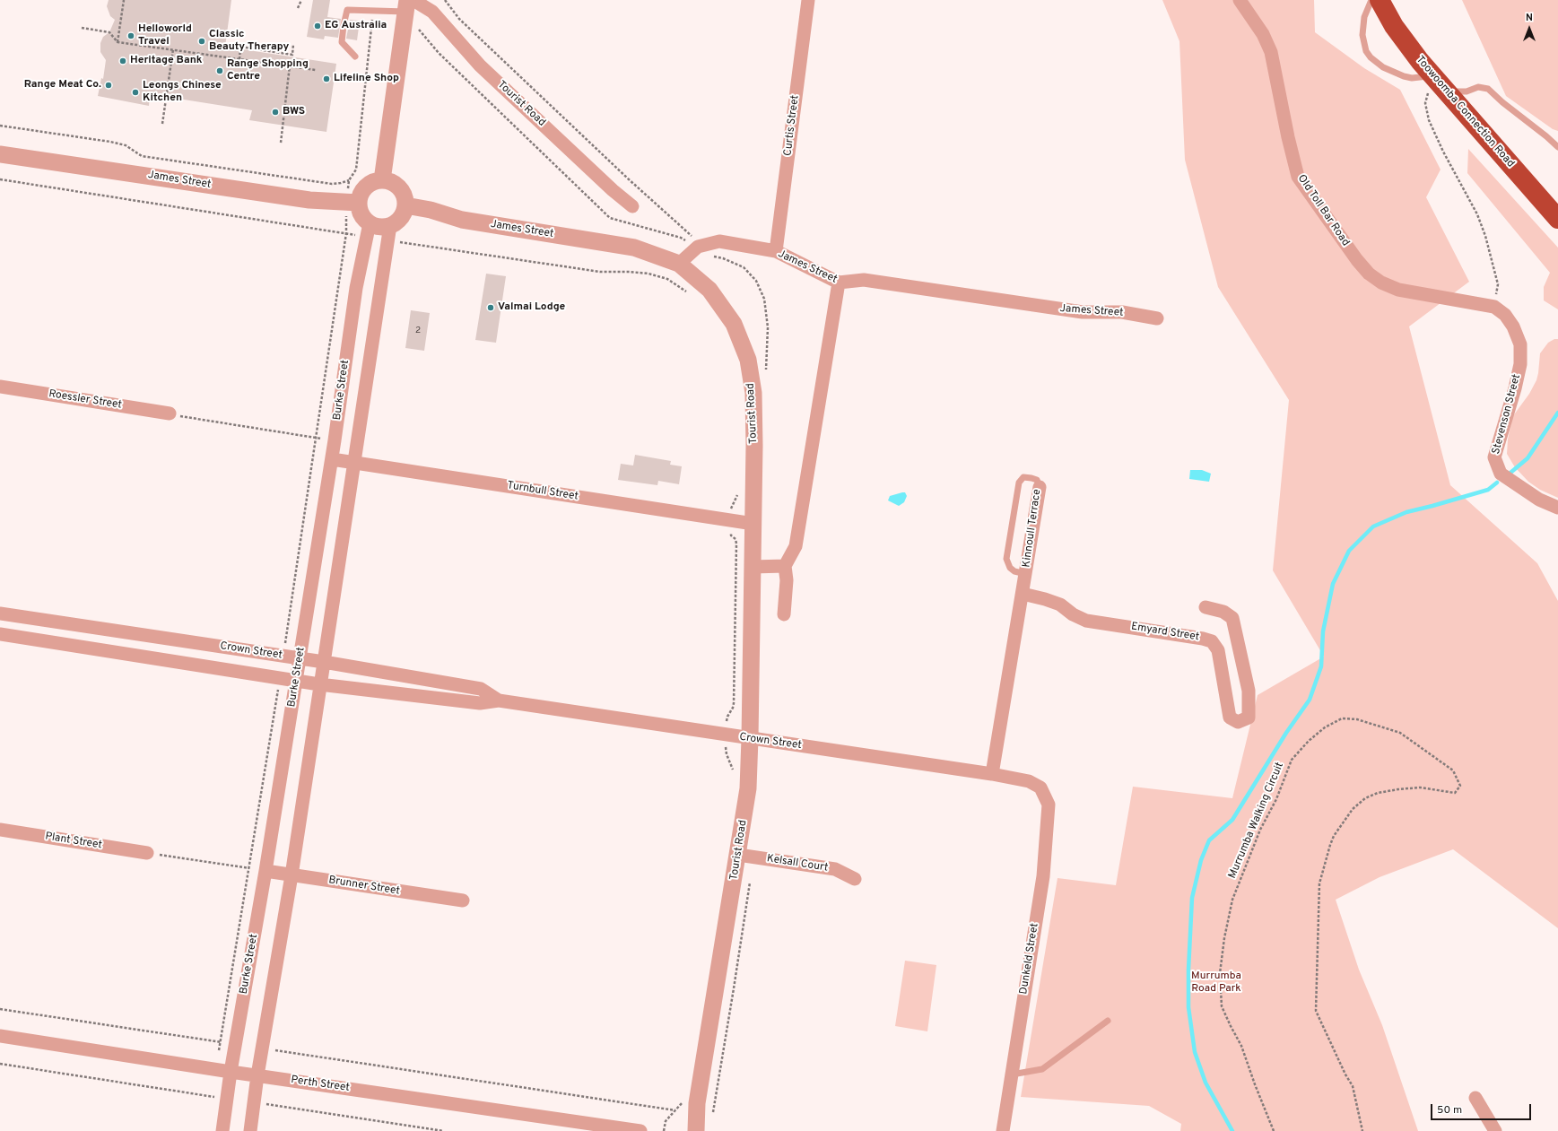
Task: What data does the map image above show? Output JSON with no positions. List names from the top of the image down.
{
  "streets": {
    "highway": ["Toowoomba Connection Road"],
    "street": [
      "Tourist Road",
      "Curtis Street",
      "James Street",
      "Old Toll Bar Road",
      "Burke Street",
      "Roessler Street",
      "Stevenson Street",
      "Turnbull Street",
      "Kinnoull Terrace",
      "Emyard Street",
      "Crown Street",
      "Plant Street",
      "Kelsall Court",
      "Brunner Street",
      "Dunkeld Street",
      "Perth Street"
    ],
    "path": ["Murrumba Walking Circuit"]
  },
  "crossings": [
    ["Tourist Road", "James Street"],
    ["Tourist Road", "Turnbull Street"],
    ["Tourist Road", "Crown Street"],
    ["Tourist Road", "Kelsall Court"],
    ["Curtis Street", "James Street"],
    ["Old Toll Bar Road", "Stevenson Street"],
    ["Burke Street", "Turnbull Street"],
    ["Burke Street", "Crown Street"],
    ["Burke Street", "Brunner Street"],
    ["Burke Street", "Perth Street"],
    ["Kinnoull Terrace", "Emyard Street"],
    ["Kinnoull Terrace", "Crown Street"],
    ["Crown Street", "Dunkeld Street"]
  ],
  "parks": ["Murrumba Road Park"],
  "places": [
    "EG Australia",
    "Helloworld Travel",
    "Classic Beauty Therapy",
    "Heritage Bank",
    "Range Shopping Centre",
    "Lifeline Shop",
    "Range Meat Co.",
    "Leongs Chinese Kitchen",
    "BWS",
    "Valmai Lodge"
  ],
  "house_numbers": ["2"],
  "scale_bar": "50 m",
  "north": "top"
}
